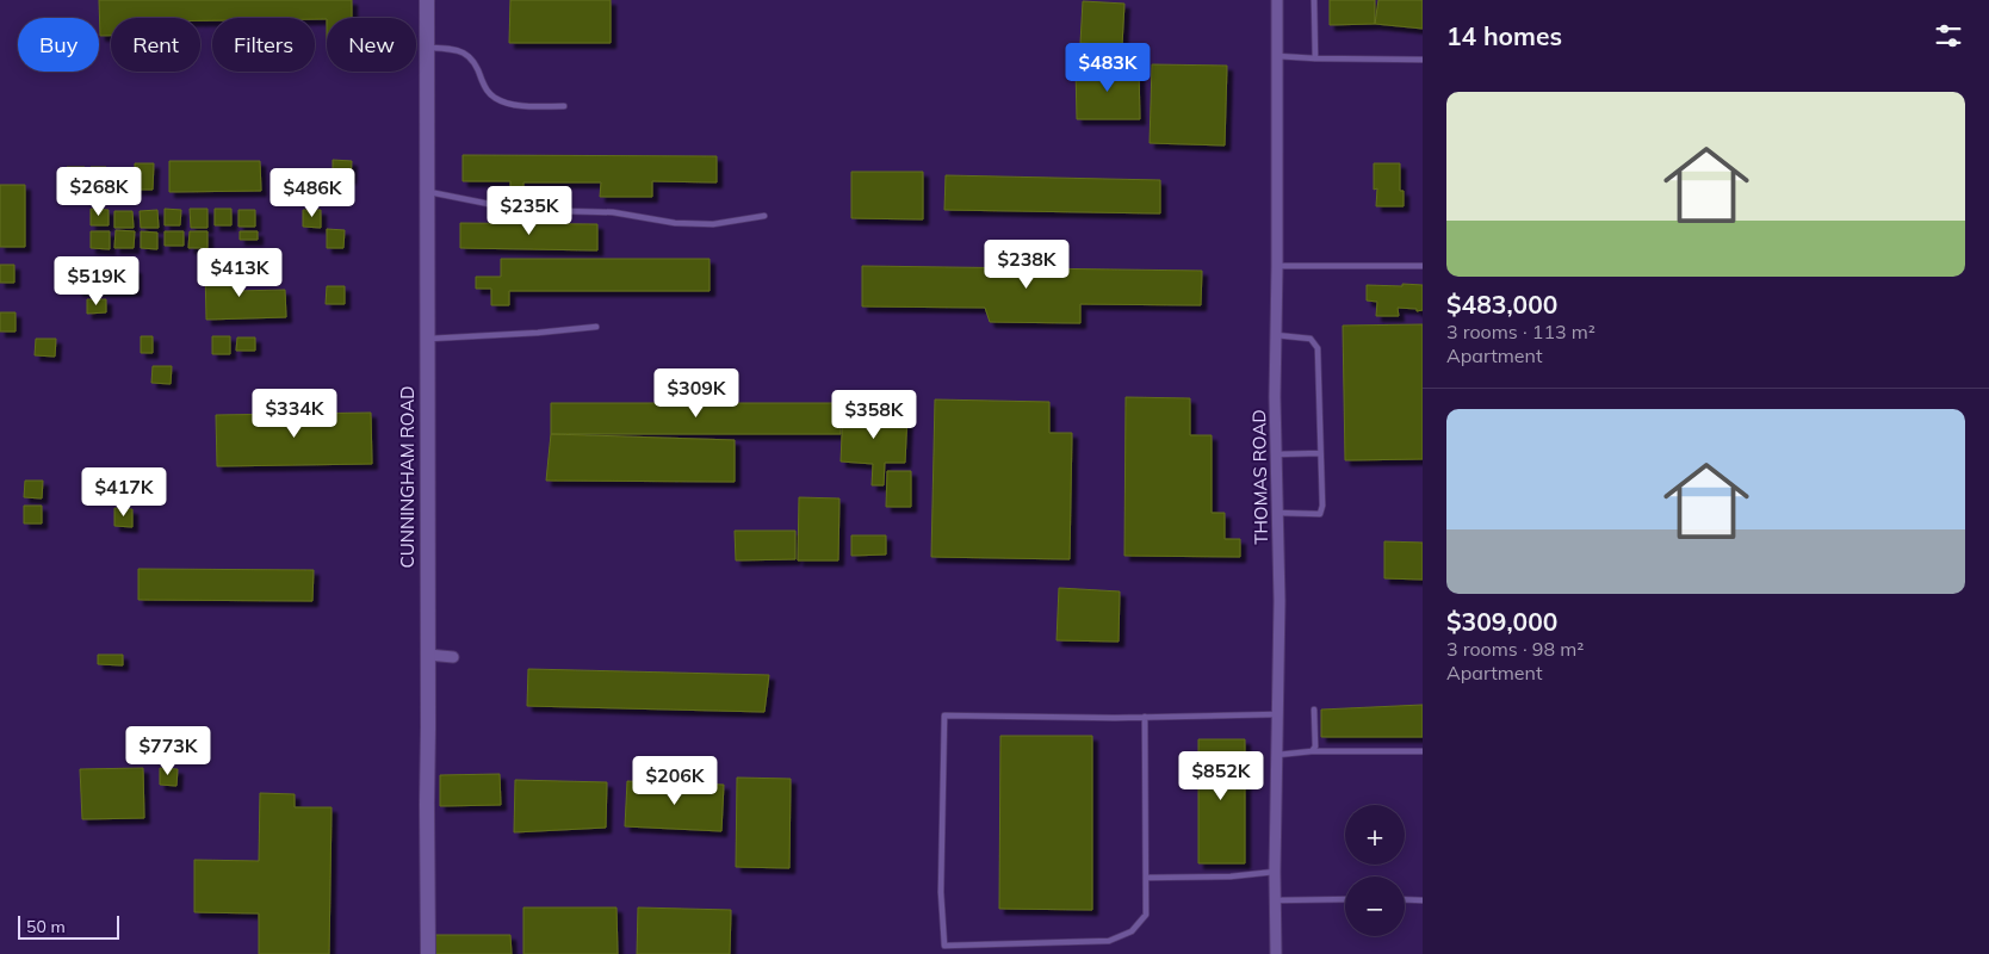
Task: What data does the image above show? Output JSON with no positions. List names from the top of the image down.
{
  "streets": {
    "street": ["CUNNINGHAM ROAD", "THOMAS ROAD"]
  },
  "scale_bar": "50 m",
  "page": {
    "heading": "14 homes",
    "chip": [
      "Buy",
      "Rent",
      "Filters",
      "New"
    ],
    "price": [
      "$483K",
      "$268K",
      "$486K",
      "$235K",
      "$238K",
      "$413K",
      "$519K",
      "$309K",
      "$334K",
      "$358K",
      "$417K",
      "$773K",
      "$852K",
      "$206K"
    ],
    "list": [
      {
        "name": "$483,000",
        "note": "3 rooms · 113 m² · Apartment"
      },
      {
        "name": "$309,000",
        "note": "3 rooms · 98 m² · Apartment"
      }
    ],
    "map_buttons": ["+", "−"],
    "scale": "50 m"
  }
}
